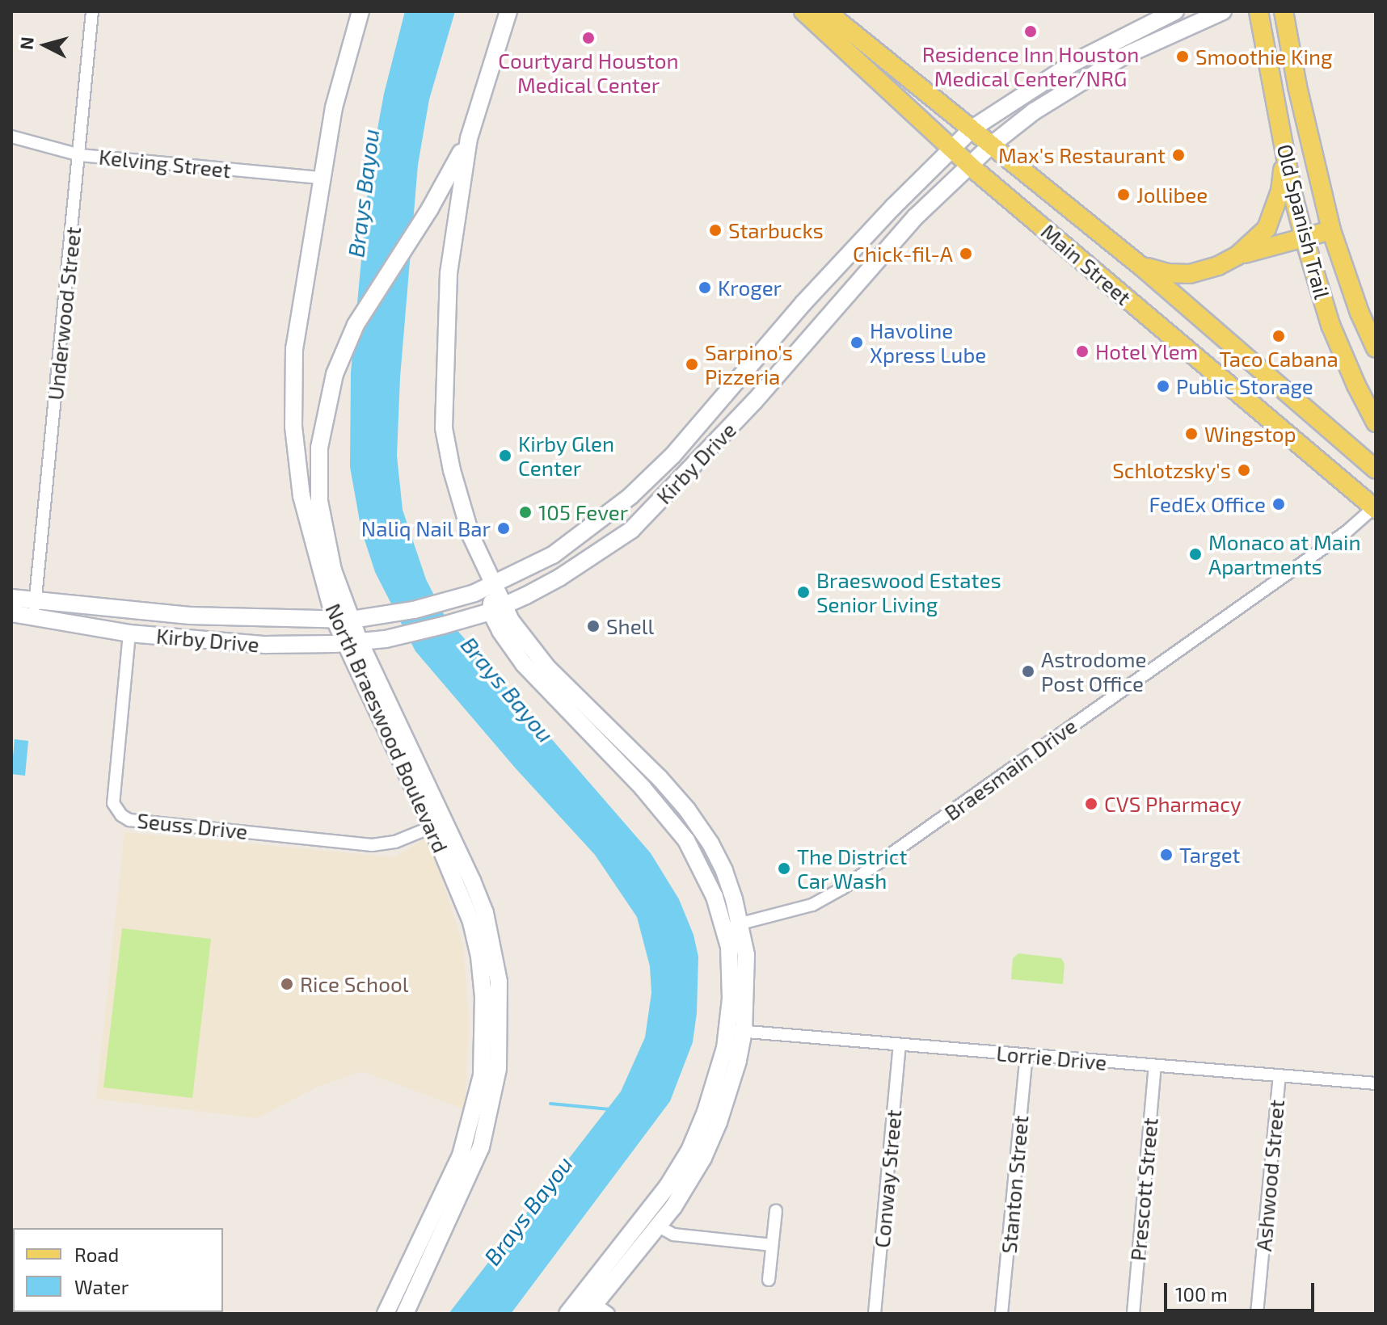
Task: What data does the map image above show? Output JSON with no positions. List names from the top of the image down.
{
  "streets": {
    "main road": [
      "Old Spanish Trail",
      "Main Street",
      "Kirby Drive",
      "North Braeswood Boulevard"
    ],
    "street": [
      "Kelving Street",
      "Underwood Street",
      "Braesmain Drive",
      "Seuss Drive",
      "Lorrie Drive",
      "Ashwood Street",
      "Conway Street",
      "Stanton Street",
      "Prescott Street"
    ]
  },
  "crossings": [
    ["Kelving Street", "Underwood Street"],
    ["Kelving Street", "North Braeswood Boulevard"],
    ["Main Street", "Kirby Drive"],
    ["Main Street", "Braesmain Drive"],
    ["Underwood Street", "Kirby Drive"],
    ["Kirby Drive", "North Braeswood Boulevard"],
    ["Kirby Drive", "Seuss Drive"],
    ["North Braeswood Boulevard", "Seuss Drive"],
    ["Lorrie Drive", "Ashwood Street"],
    ["Lorrie Drive", "Conway Street"],
    ["Lorrie Drive", "Stanton Street"],
    ["Lorrie Drive", "Prescott Street"]
  ],
  "water": ["Brays Bayou"],
  "places": [
    "Residence Inn Houston Medical Center/NRG",
    "Courtyard Houston Medical Center",
    "Smoothie King",
    "Max's Restaurant",
    "Jollibee",
    "Starbucks",
    "Chick-fil-A",
    "Kroger",
    "Taco Cabana",
    "Havoline Xpress Lube",
    "Hotel Ylem",
    "Sarpino's Pizzeria",
    "Public Storage",
    "Wingstop",
    "Kirby Glen Center",
    "Schlotzsky's",
    "FedEx Office",
    "105 Fever",
    "Naliq Nail Bar",
    "Monaco at Main Apartments",
    "Braeswood Estates Senior Living",
    "Shell",
    "Astrodome Post Office",
    "CVS Pharmacy",
    "Target",
    "The District Car Wash",
    "Rice School"
  ],
  "legend": ["Road", "Water"],
  "scale_bar": "100 m",
  "north": "left"
}
